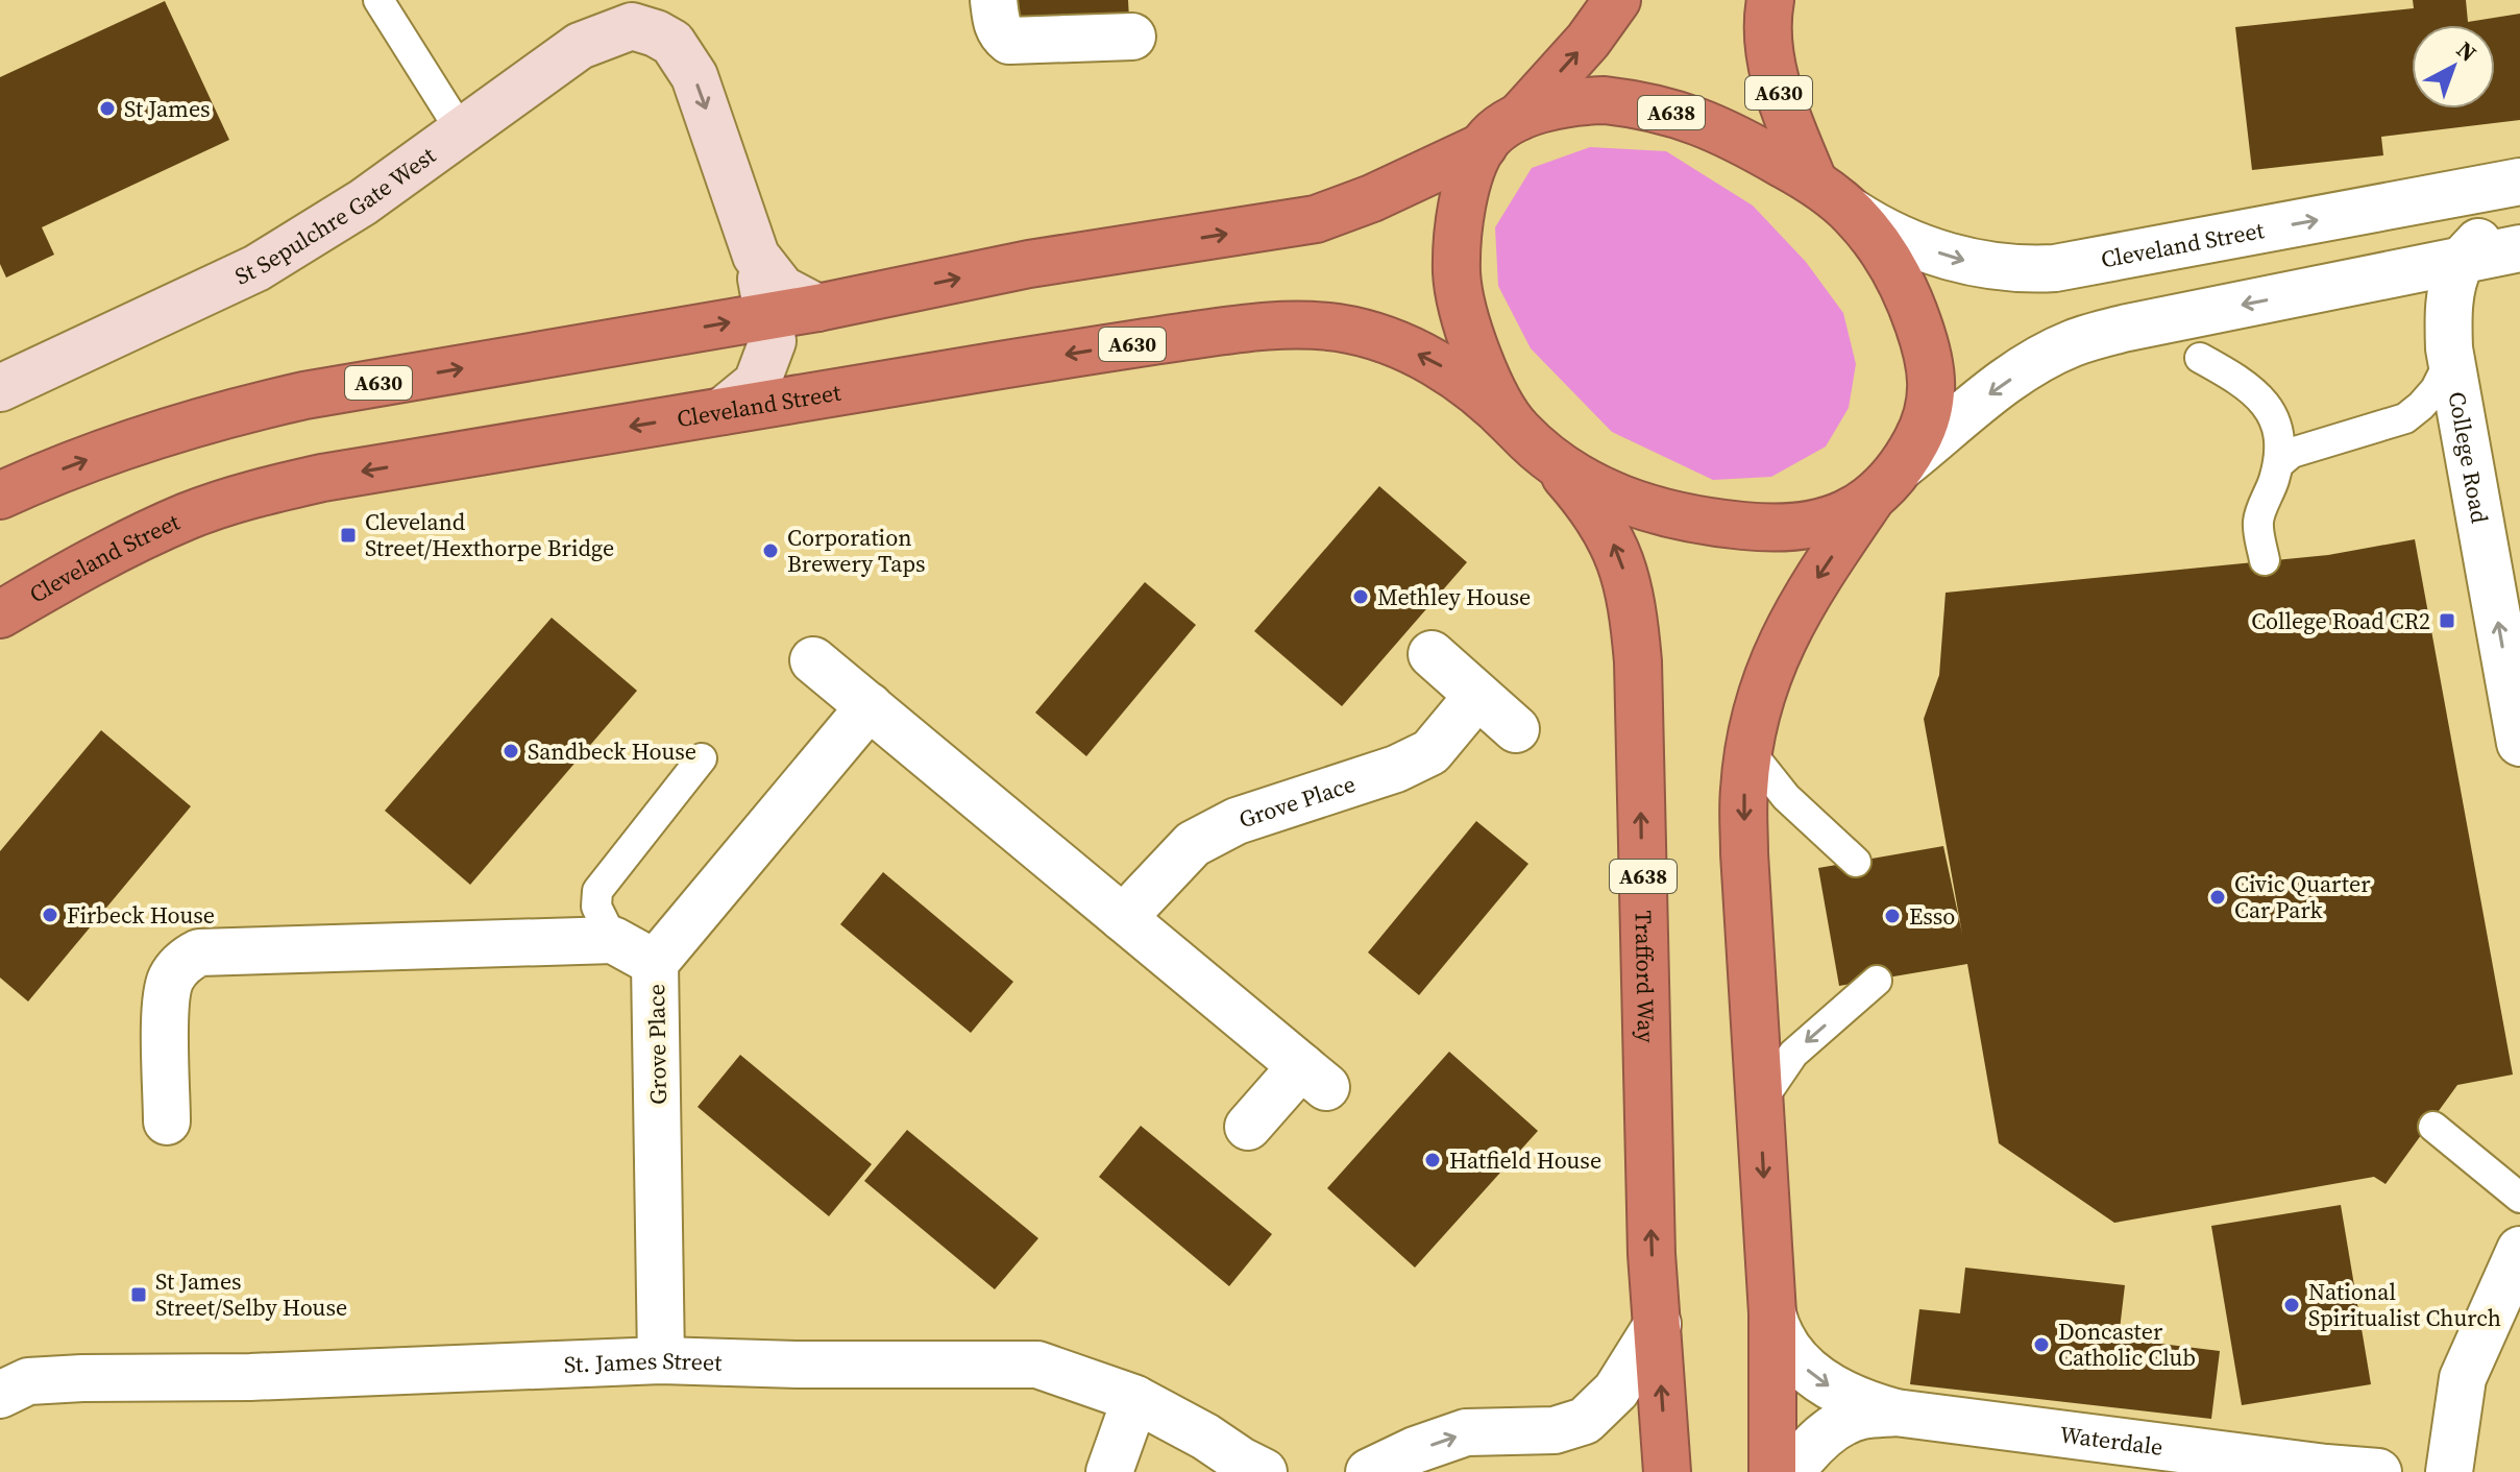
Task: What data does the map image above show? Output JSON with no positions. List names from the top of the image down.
{
  "streets": {
    "highway": [
      "A630",
      "A638",
      "Cleveland Street",
      "Trafford Way"
    ],
    "street": [
      "St Sepulchre Gate West",
      "College Road",
      "Grove Place",
      "St. James Street",
      "Waterdale"
    ]
  },
  "crossings": [
    ["A630", "A638"],
    ["A630", "St Sepulchre Gate West"],
    ["A638", "Cleveland Street"],
    ["A638", "Trafford Way"],
    ["A638", "Waterdale"],
    ["Cleveland Street", "Trafford Way"],
    ["Grove Place", "St. James Street"]
  ],
  "one_way": ["College Road"],
  "places": {
    "other": [
      "St James",
      "Corporation Brewery Taps",
      "Methley House",
      "Sandbeck House",
      "Civic Quarter Car Park",
      "Firbeck House",
      "Esso",
      "Hatfield House",
      "National Spiritualist Church",
      "Doncaster Catholic Club"
    ],
    "transit": ["Cleveland Street/Hexthorpe Bridge", "College Road CR2", "St James Street/Selby House"]
  },
  "north": "top right"
}
